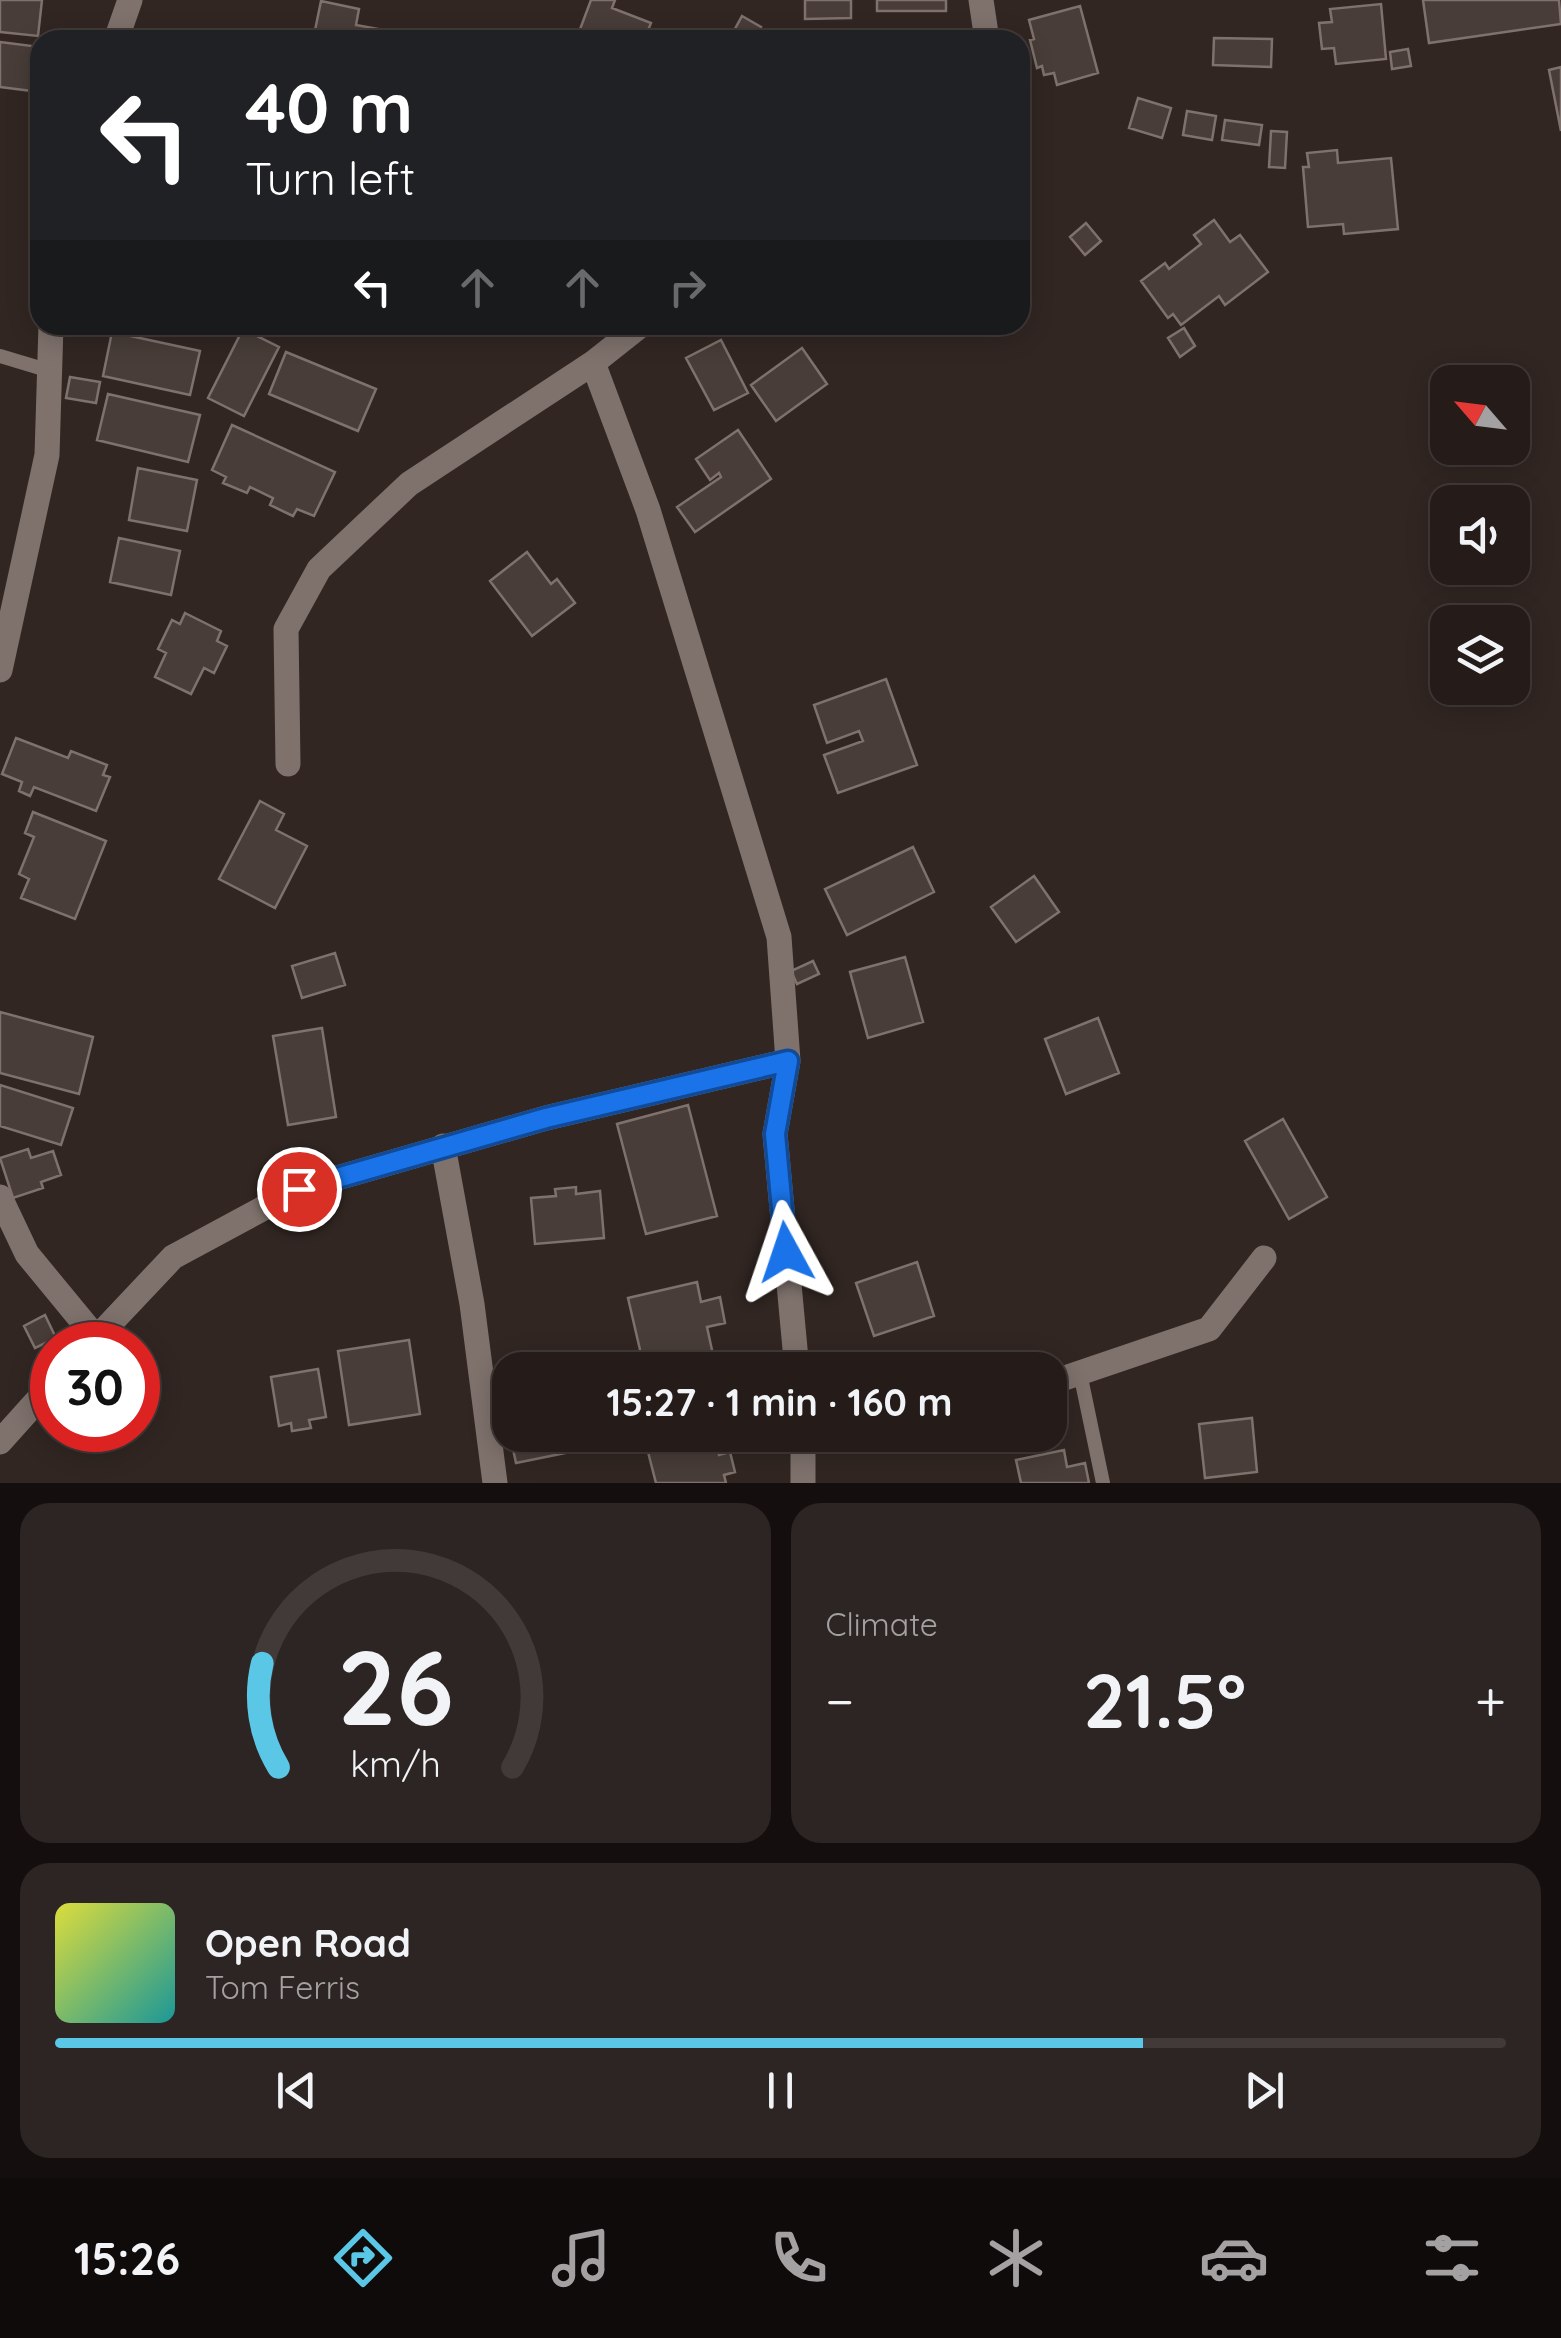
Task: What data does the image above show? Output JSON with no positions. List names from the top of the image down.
{
  "north": "top left",
  "page": {
    "turn": ["40 m", "Turn left"],
    "limit": "30",
    "trip": "15:27 · 1 min · 160 m",
    "tile": "Climate",
    "heat": ["−", "21.5°", "+"],
    "song": ["Open Road", "Tom Ferris"],
    "tabs": "15:26",
    "gauge": ["26", "km/h"]
  }
}
